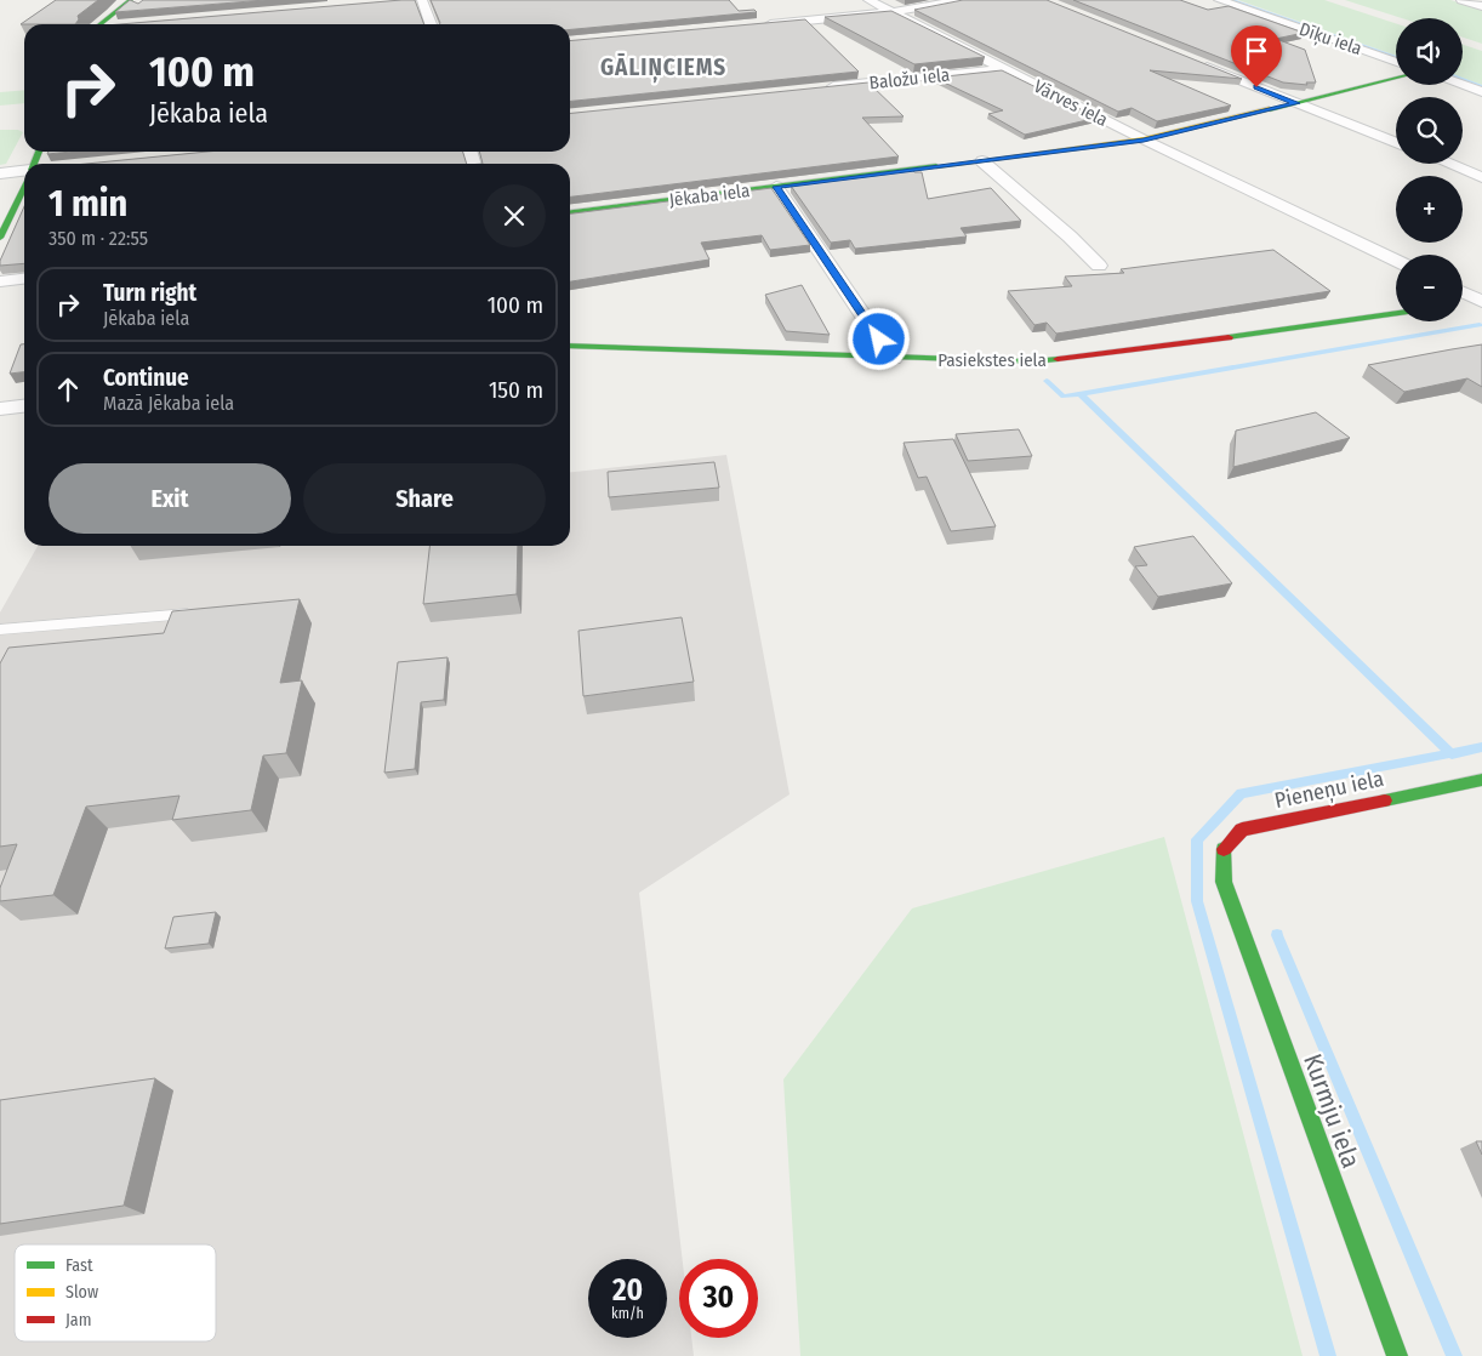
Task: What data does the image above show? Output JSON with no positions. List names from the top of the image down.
{
  "streets": {
    "street": [
      "Dīķu iela",
      "Baložu iela",
      "Vārves iela",
      "Jēkaba iela",
      "Pasiekstes iela",
      "Pieneņu iela",
      "Kurmju iela"
    ]
  },
  "crossings": [
    ["Baložu iela", "Vārves iela"],
    ["Vārves iela", "Jēkaba iela"],
    ["Pieneņu iela", "Kurmju iela"]
  ],
  "districts": ["GĀLIŅCIEMS"],
  "legend": ["Fast", "Slow", "Jam"],
  "page": {
    "map_buttons": ["+", "−"],
    "turn": ["100 m", "Jēkaba iela"],
    "heading": ["1 min", "350 m · 22:55"],
    "list": [
      {
        "name": "Turn right",
        "note": "Jēkaba iela",
        "value": "100 m"
      },
      {
        "name": "Continue",
        "note": "Mazā Jēkaba iela",
        "value": "150 m"
      }
    ],
    "buttons": ["Exit", "Share"],
    "speed": "20 km/h",
    "limit": "30"
  }
}
